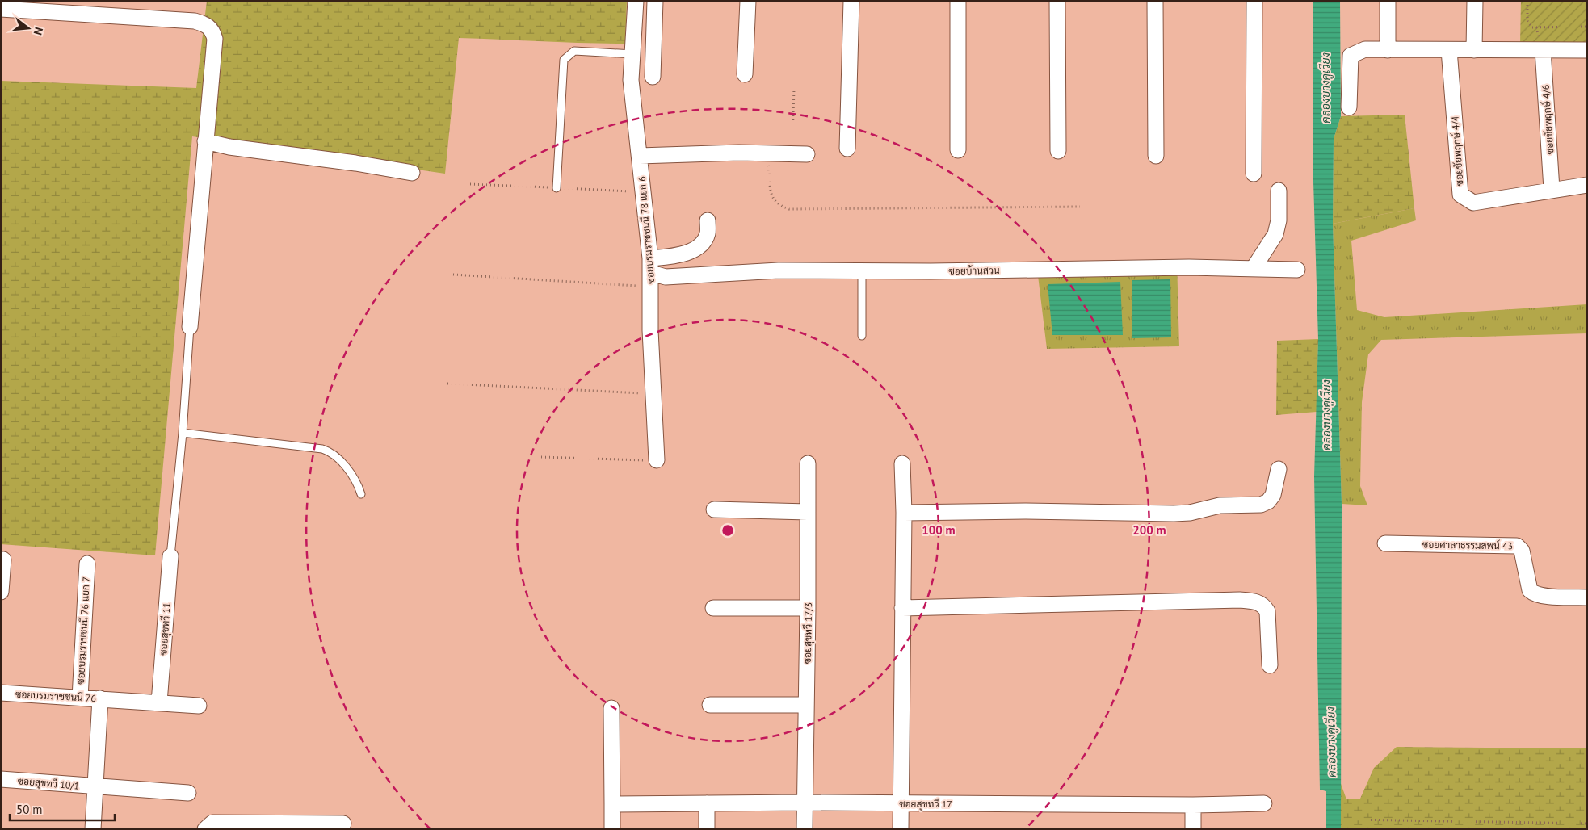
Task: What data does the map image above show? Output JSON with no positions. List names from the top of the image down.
{
  "streets": {
    "street": [
      "ซอยชัยพฤกษ์ 4/6",
      "ซอยชัยพฤกษ์ 4/4",
      "ซอยบรมราชชนนี 78 แยก 6",
      "ซอยบ้านสวน",
      "ซอยศาลาธรรมสพน์ 43",
      "ซอยสุขทวี 11",
      "ซอยบรมราชชนนี 76 แยก 7",
      "ซอยสุขทวี 17/3",
      "ซอยบรมราชชนนี 76",
      "ซอยสุขทวี 10/1",
      "ซอยสุขทวี 17"
    ]
  },
  "crossings": [
    ["ซอยชัยพฤกษ์ 4/6", "ซอยชัยพฤกษ์ 4/4"],
    ["ซอยบรมราชชนนี 78 แยก 6", "ซอยบ้านสวน"],
    ["ซอยบรมราชชนนี 76 แยก 7", "ซอยบรมราชชนนี 76"],
    ["ซอยสุขทวี 17/3", "ซอยสุขทวี 17"],
    ["ซอยบรมราชชนนี 76", "ซอยสุขทวี 10/1"]
  ],
  "water": ["คลองบางคูเวียง"],
  "scale_bar": "50 m",
  "north": "right",
  "rings": ["100 m", "200 m"]
}
